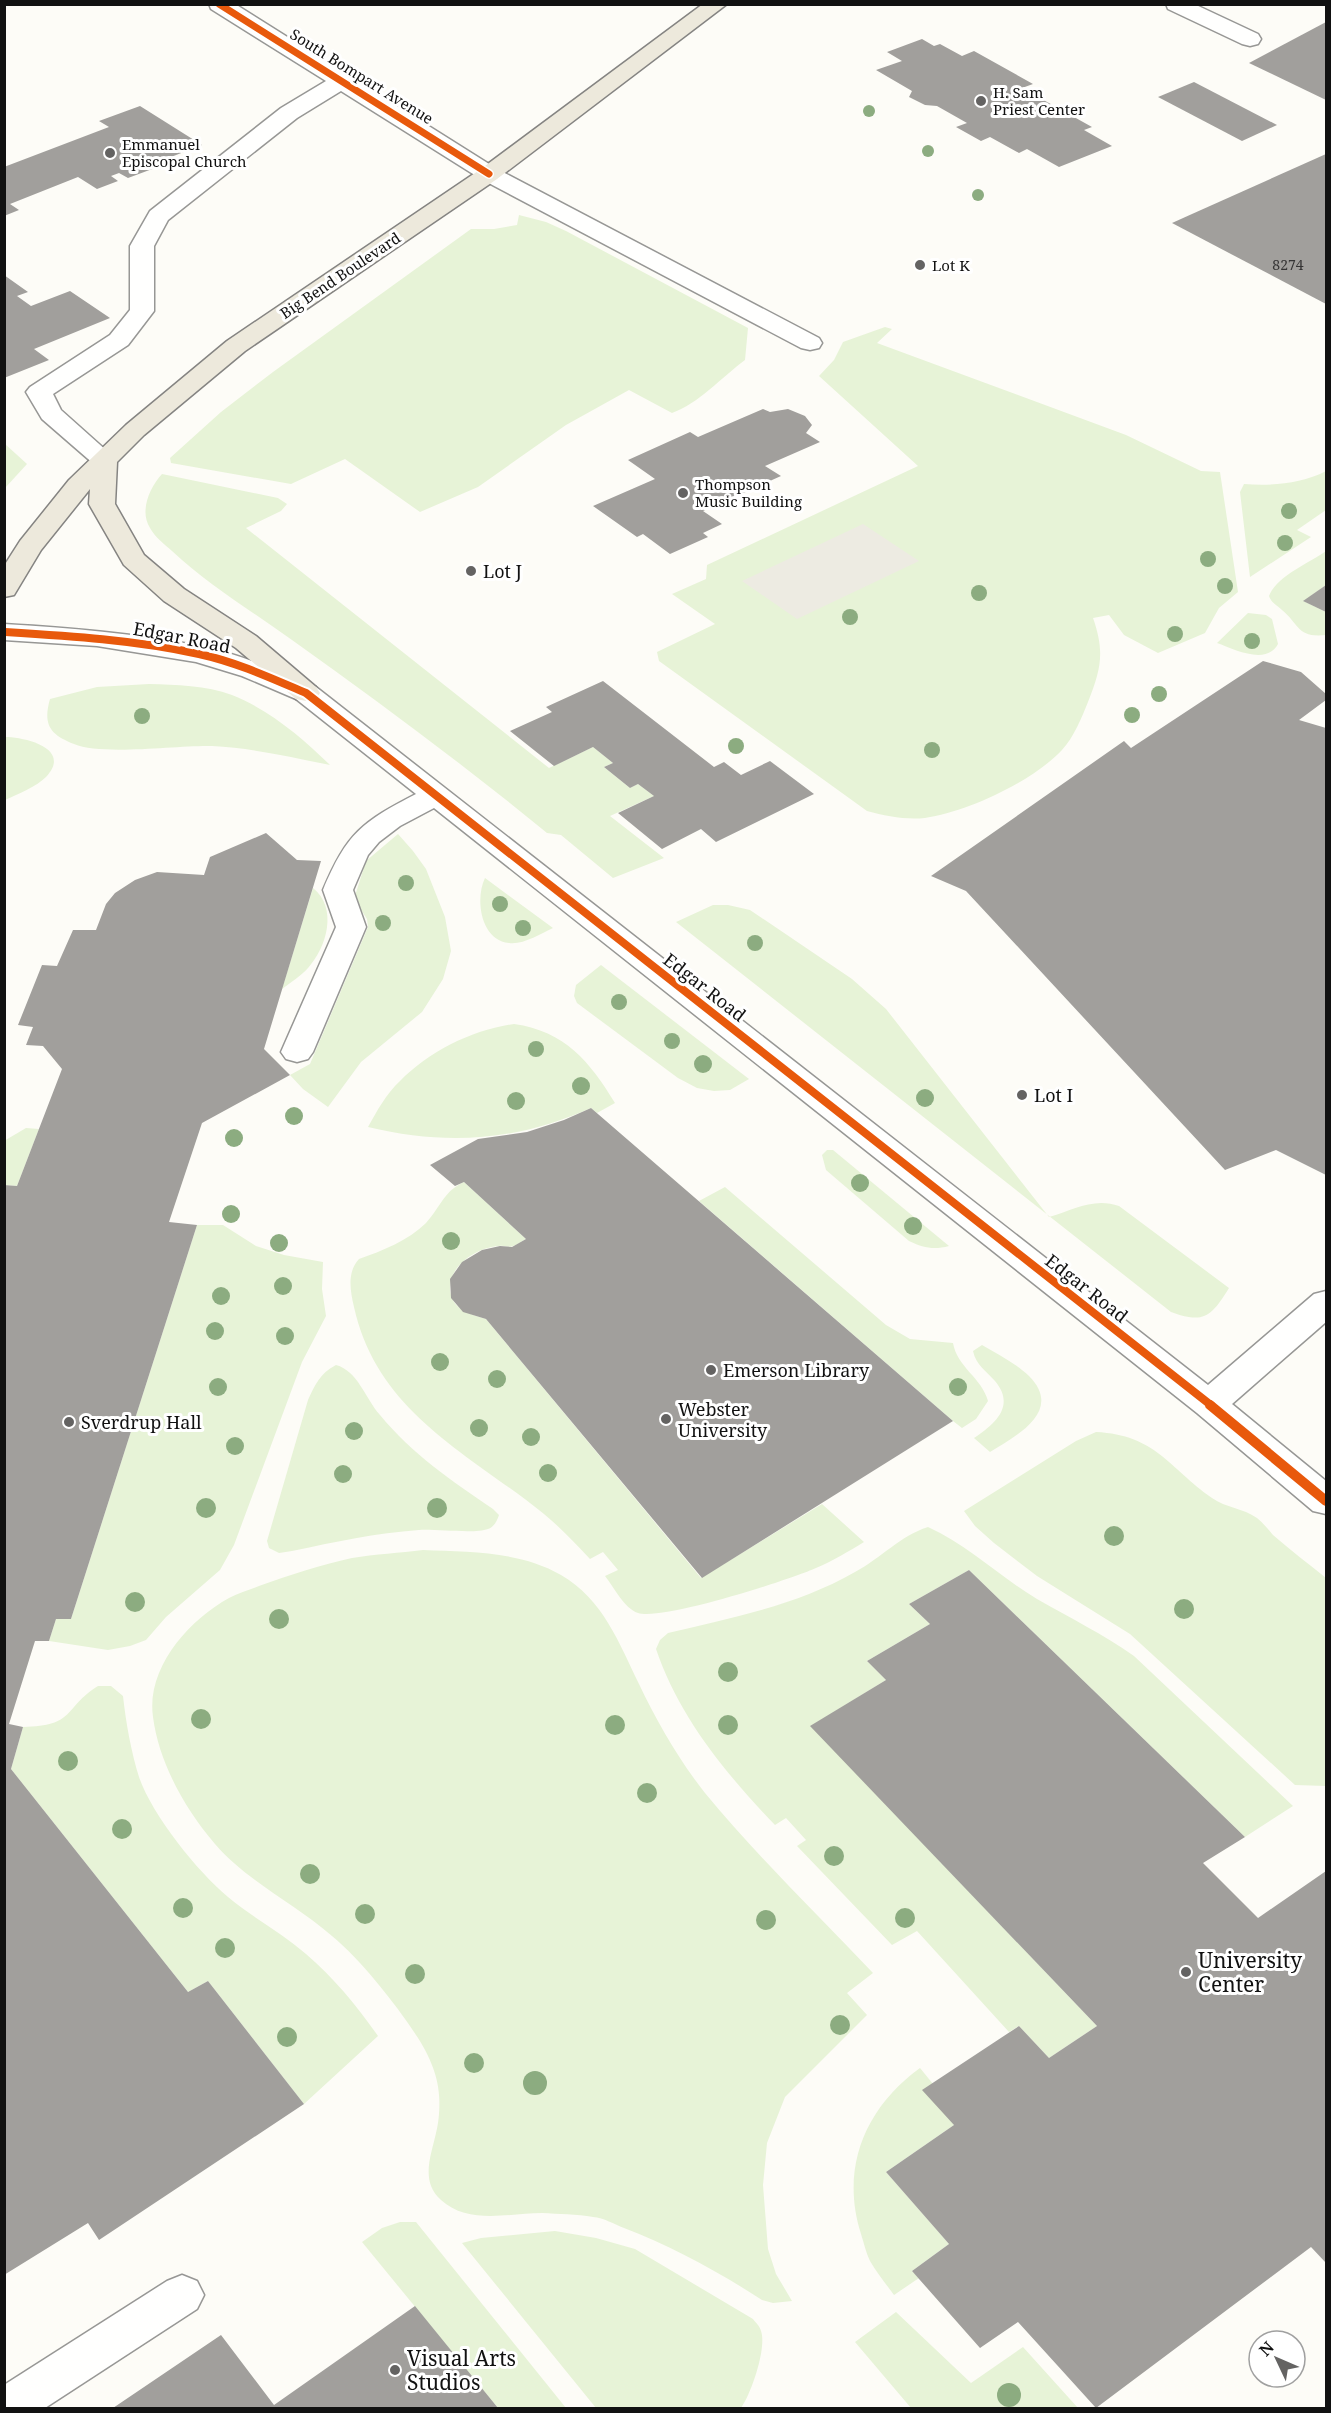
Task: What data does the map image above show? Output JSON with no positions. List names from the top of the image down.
{
  "streets": {
    "main road": ["Big Bend Boulevard"],
    "street": ["South Bompart Avenue", "Edgar Road"]
  },
  "crossings": [
    ["South Bompart Avenue", "Big Bend Boulevard"]
  ],
  "places": [
    "H. Sam Priest Center",
    "Emmanuel Episcopal Church",
    "Lot K",
    "Thompson Music Building",
    "Lot J",
    "Lot I",
    "Emerson Library",
    "Webster University",
    "Sverdrup Hall",
    "University Center",
    "Visual Arts Studios"
  ],
  "house_numbers": ["8274"],
  "north": "top left"
}
